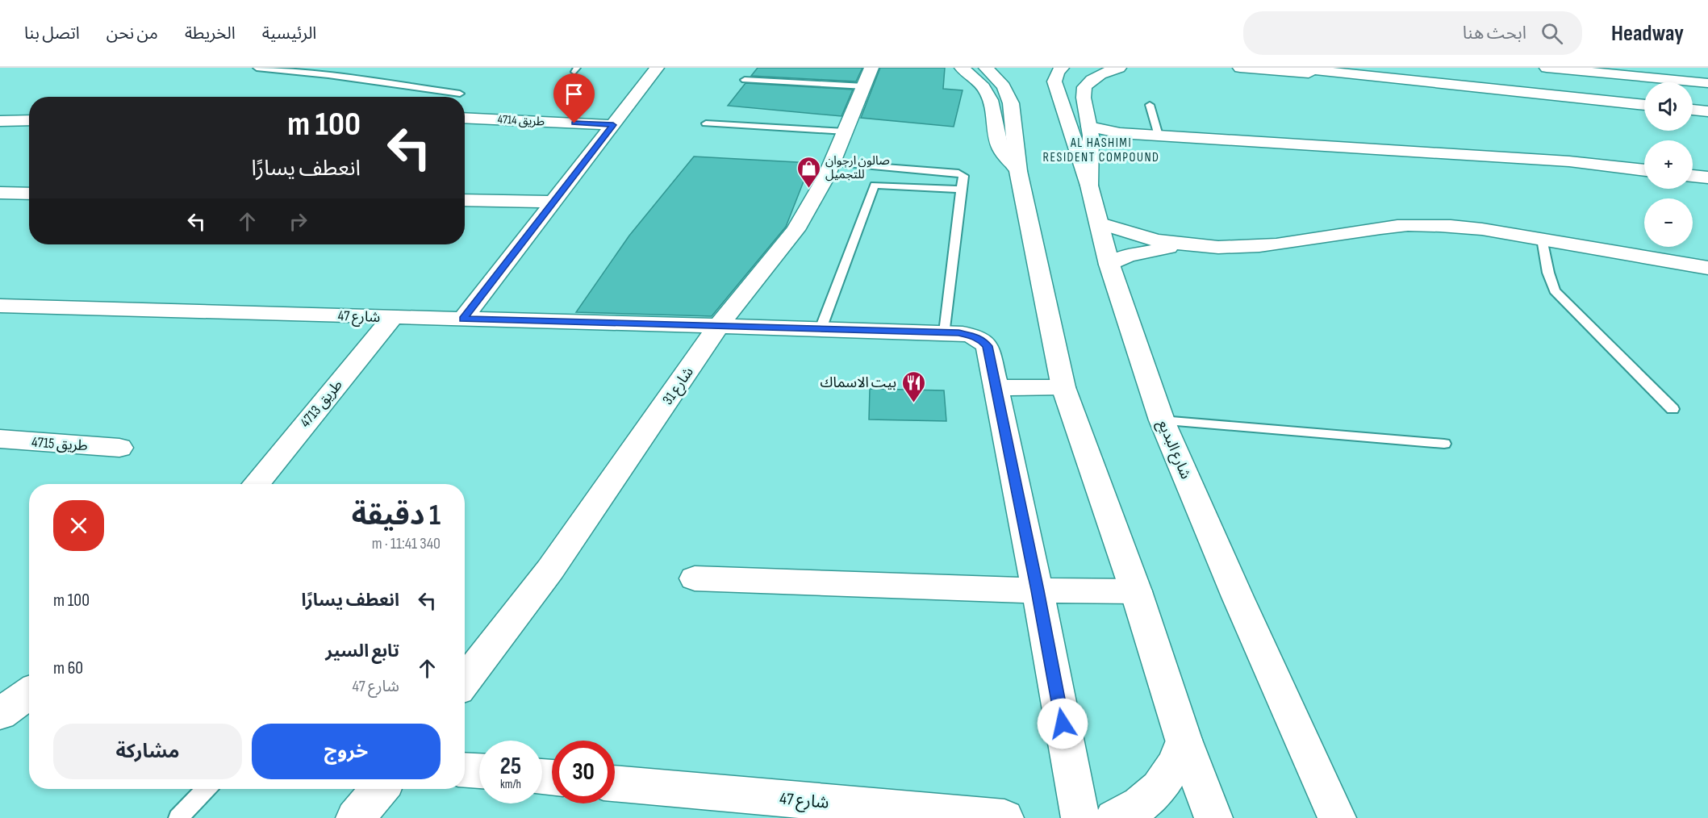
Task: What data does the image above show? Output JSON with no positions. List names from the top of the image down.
{
  "streets": {
    "main road": [
      "طريق 4714",
      "شارع 47",
      "شارع 31",
      "طريق 4713",
      "طريق 4715",
      "شارع البديع"
    ]
  },
  "crossings": [
    ["شارع 47", "شارع 31"],
    ["شارع 47", "طريق 4713"]
  ],
  "districts": ["AL HASHIMI RESIDENT COMPOUND"],
  "places": {
    "shop": ["صالون ارجوان للتجميل"],
    "restaurant": ["بيت الاسماك"]
  },
  "page": {
    "header": "Headway",
    "search": "ابحث هنا",
    "nav": [
      "الرئيسية",
      "الخريطة",
      "من نحن",
      "اتصل بنا"
    ],
    "map_buttons": ["+", "−"],
    "turn": ["100 m", "انعطف يسارًا"],
    "heading": ["1 دقيقة", "340 m · 11:41"],
    "list": [
      {
        "name": "انعطف يسارًا",
        "value": "100 m"
      },
      {
        "name": "تابع السير",
        "note": "شارع 47",
        "value": "60 m"
      }
    ],
    "buttons": ["خروج", "مشاركة"],
    "speed": "25 km/h",
    "limit": "30"
  }
}
